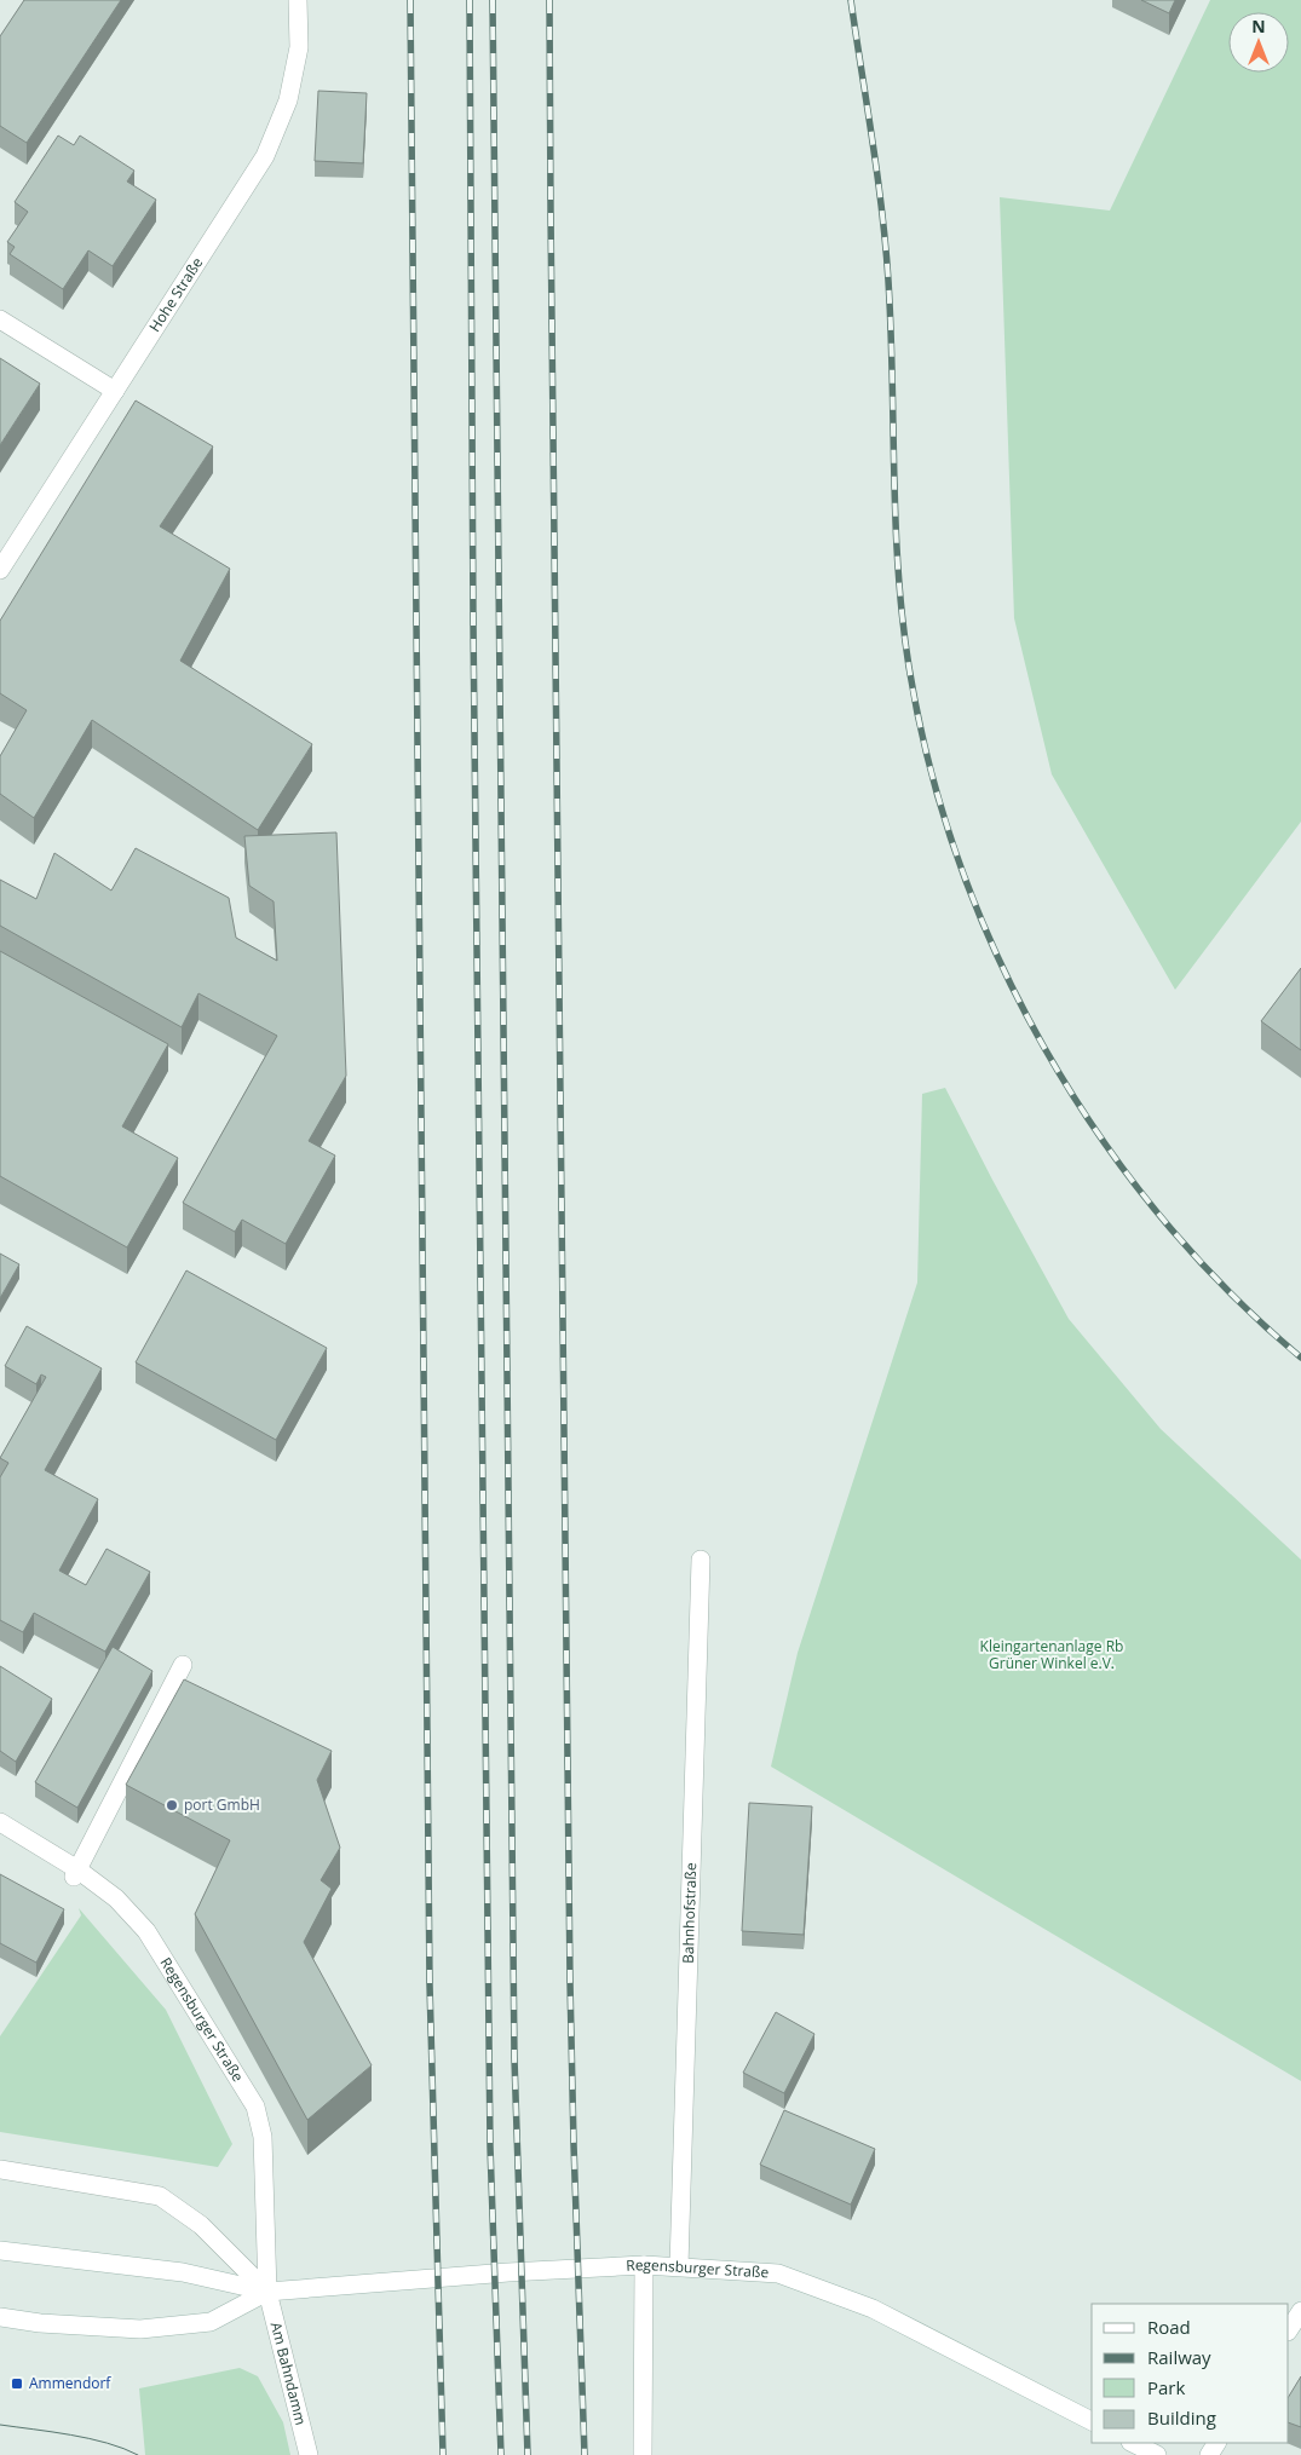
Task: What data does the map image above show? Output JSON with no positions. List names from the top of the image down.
{
  "streets": {
    "street": [
      "Hohe Straße",
      "Bahnhofstraße",
      "Regensburger Straße",
      "Am Bahndamm"
    ]
  },
  "crossings": [
    ["Bahnhofstraße", "Regensburger Straße"],
    ["Regensburger Straße", "Am Bahndamm"]
  ],
  "parks": ["Kleingartenanlage Rb Grüner Winkel e.V."],
  "places": {
    "other": ["port GmbH"],
    "transit": ["Ammendorf"]
  },
  "legend": [
    "Road",
    "Railway",
    "Park",
    "Building"
  ],
  "north": "top"
}
